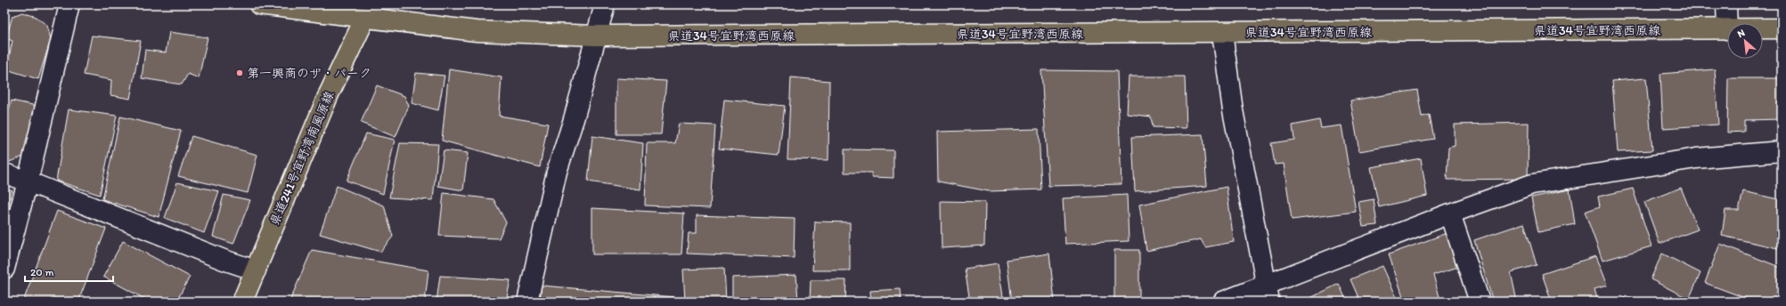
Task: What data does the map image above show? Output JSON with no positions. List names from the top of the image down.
{
  "streets": {
    "main road": ["県道34号宜野湾西原線", "県道241号宜野湾南風原線"]
  },
  "crossings": [
    ["県道34号宜野湾西原線", "県道241号宜野湾南風原線"]
  ],
  "places": ["第一興商のザ・パーク"],
  "scale_bar": "20 m",
  "north": "top left"
}
